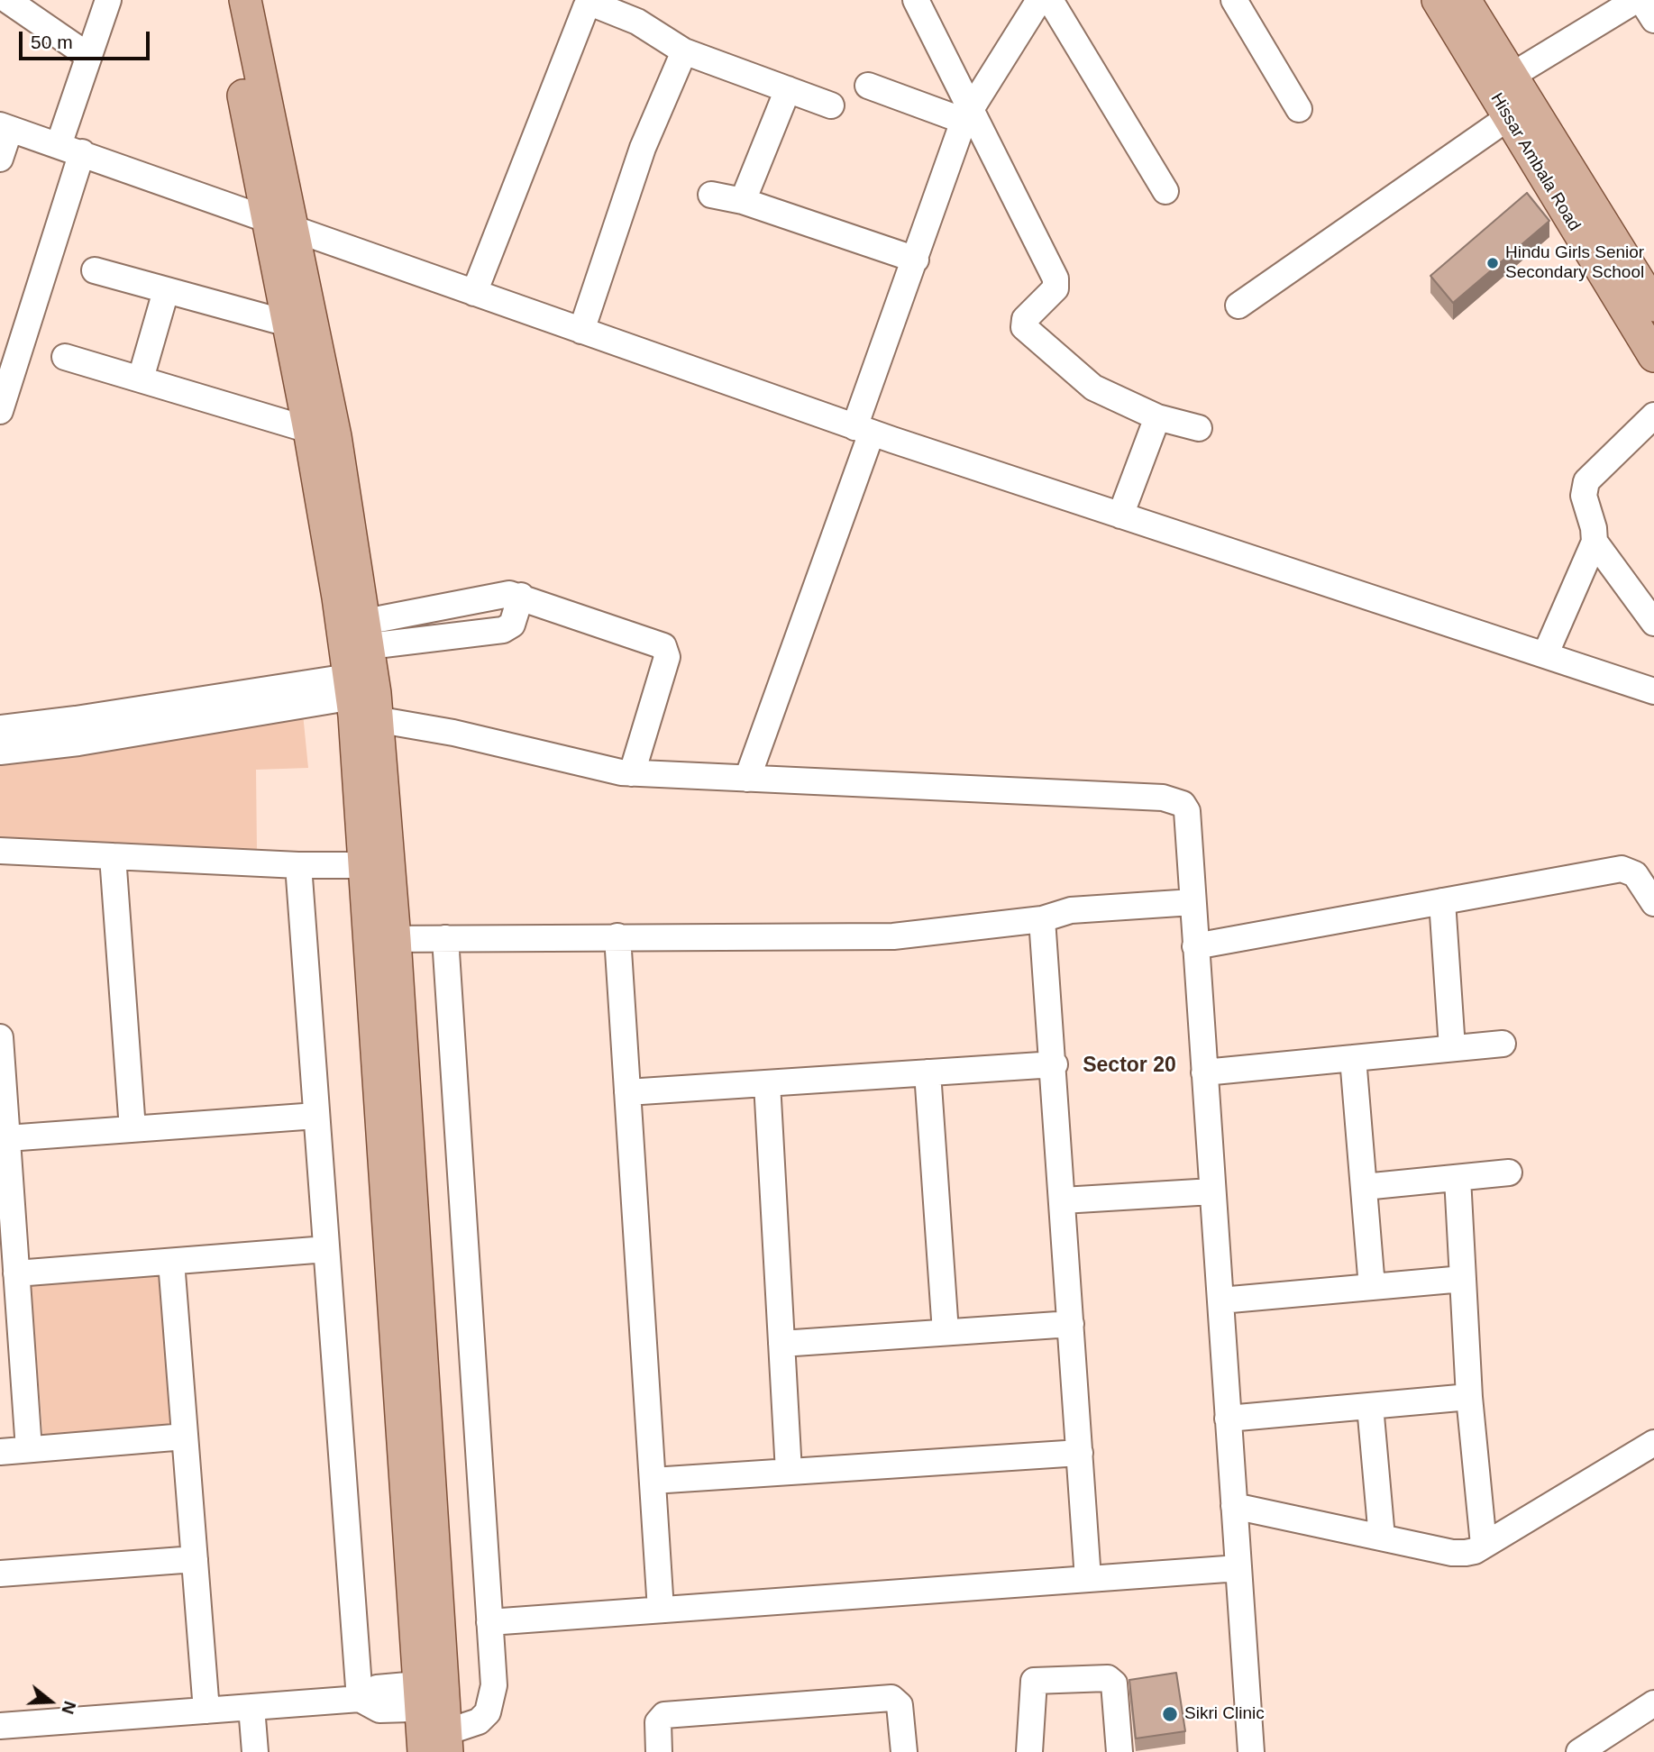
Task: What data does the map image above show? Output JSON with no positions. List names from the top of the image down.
{
  "streets": {
    "main road": ["Hissar Ambala Road"]
  },
  "districts": ["Sector 20"],
  "places": ["Hindu Girls Senior Secondary School", "Sikri Clinic"],
  "scale_bar": "50 m",
  "north": "right"
}
